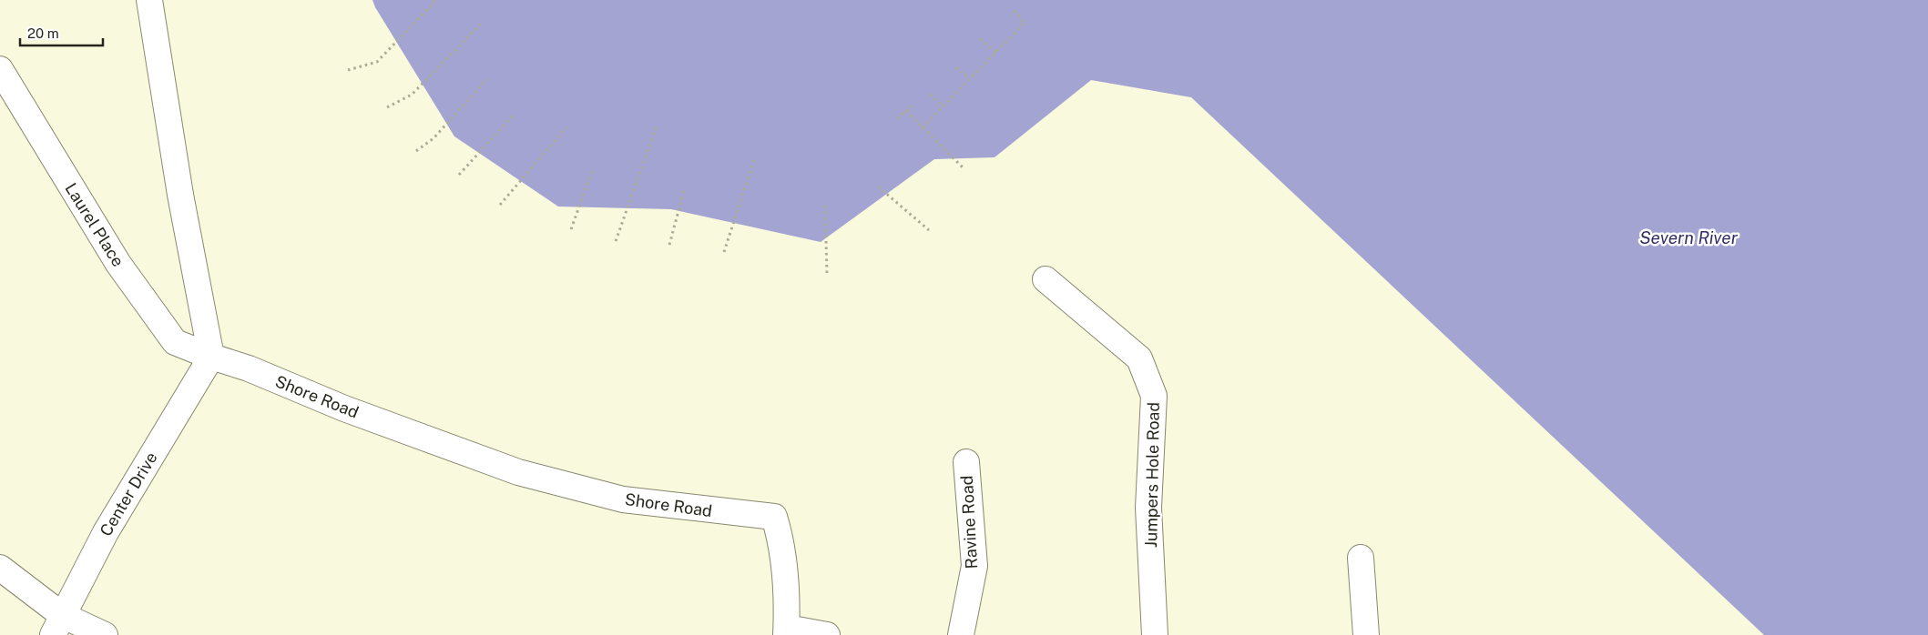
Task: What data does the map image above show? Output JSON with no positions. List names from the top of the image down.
{
  "streets": {
    "street": [
      "Laurel Place",
      "Shore Road",
      "Jumpers Hole Road",
      "Center Drive",
      "Ravine Road"
    ]
  },
  "crossings": [
    ["Laurel Place", "Shore Road"],
    ["Laurel Place", "Center Drive"],
    ["Shore Road", "Center Drive"]
  ],
  "water": ["Severn River"],
  "scale_bar": "20 m"
}
